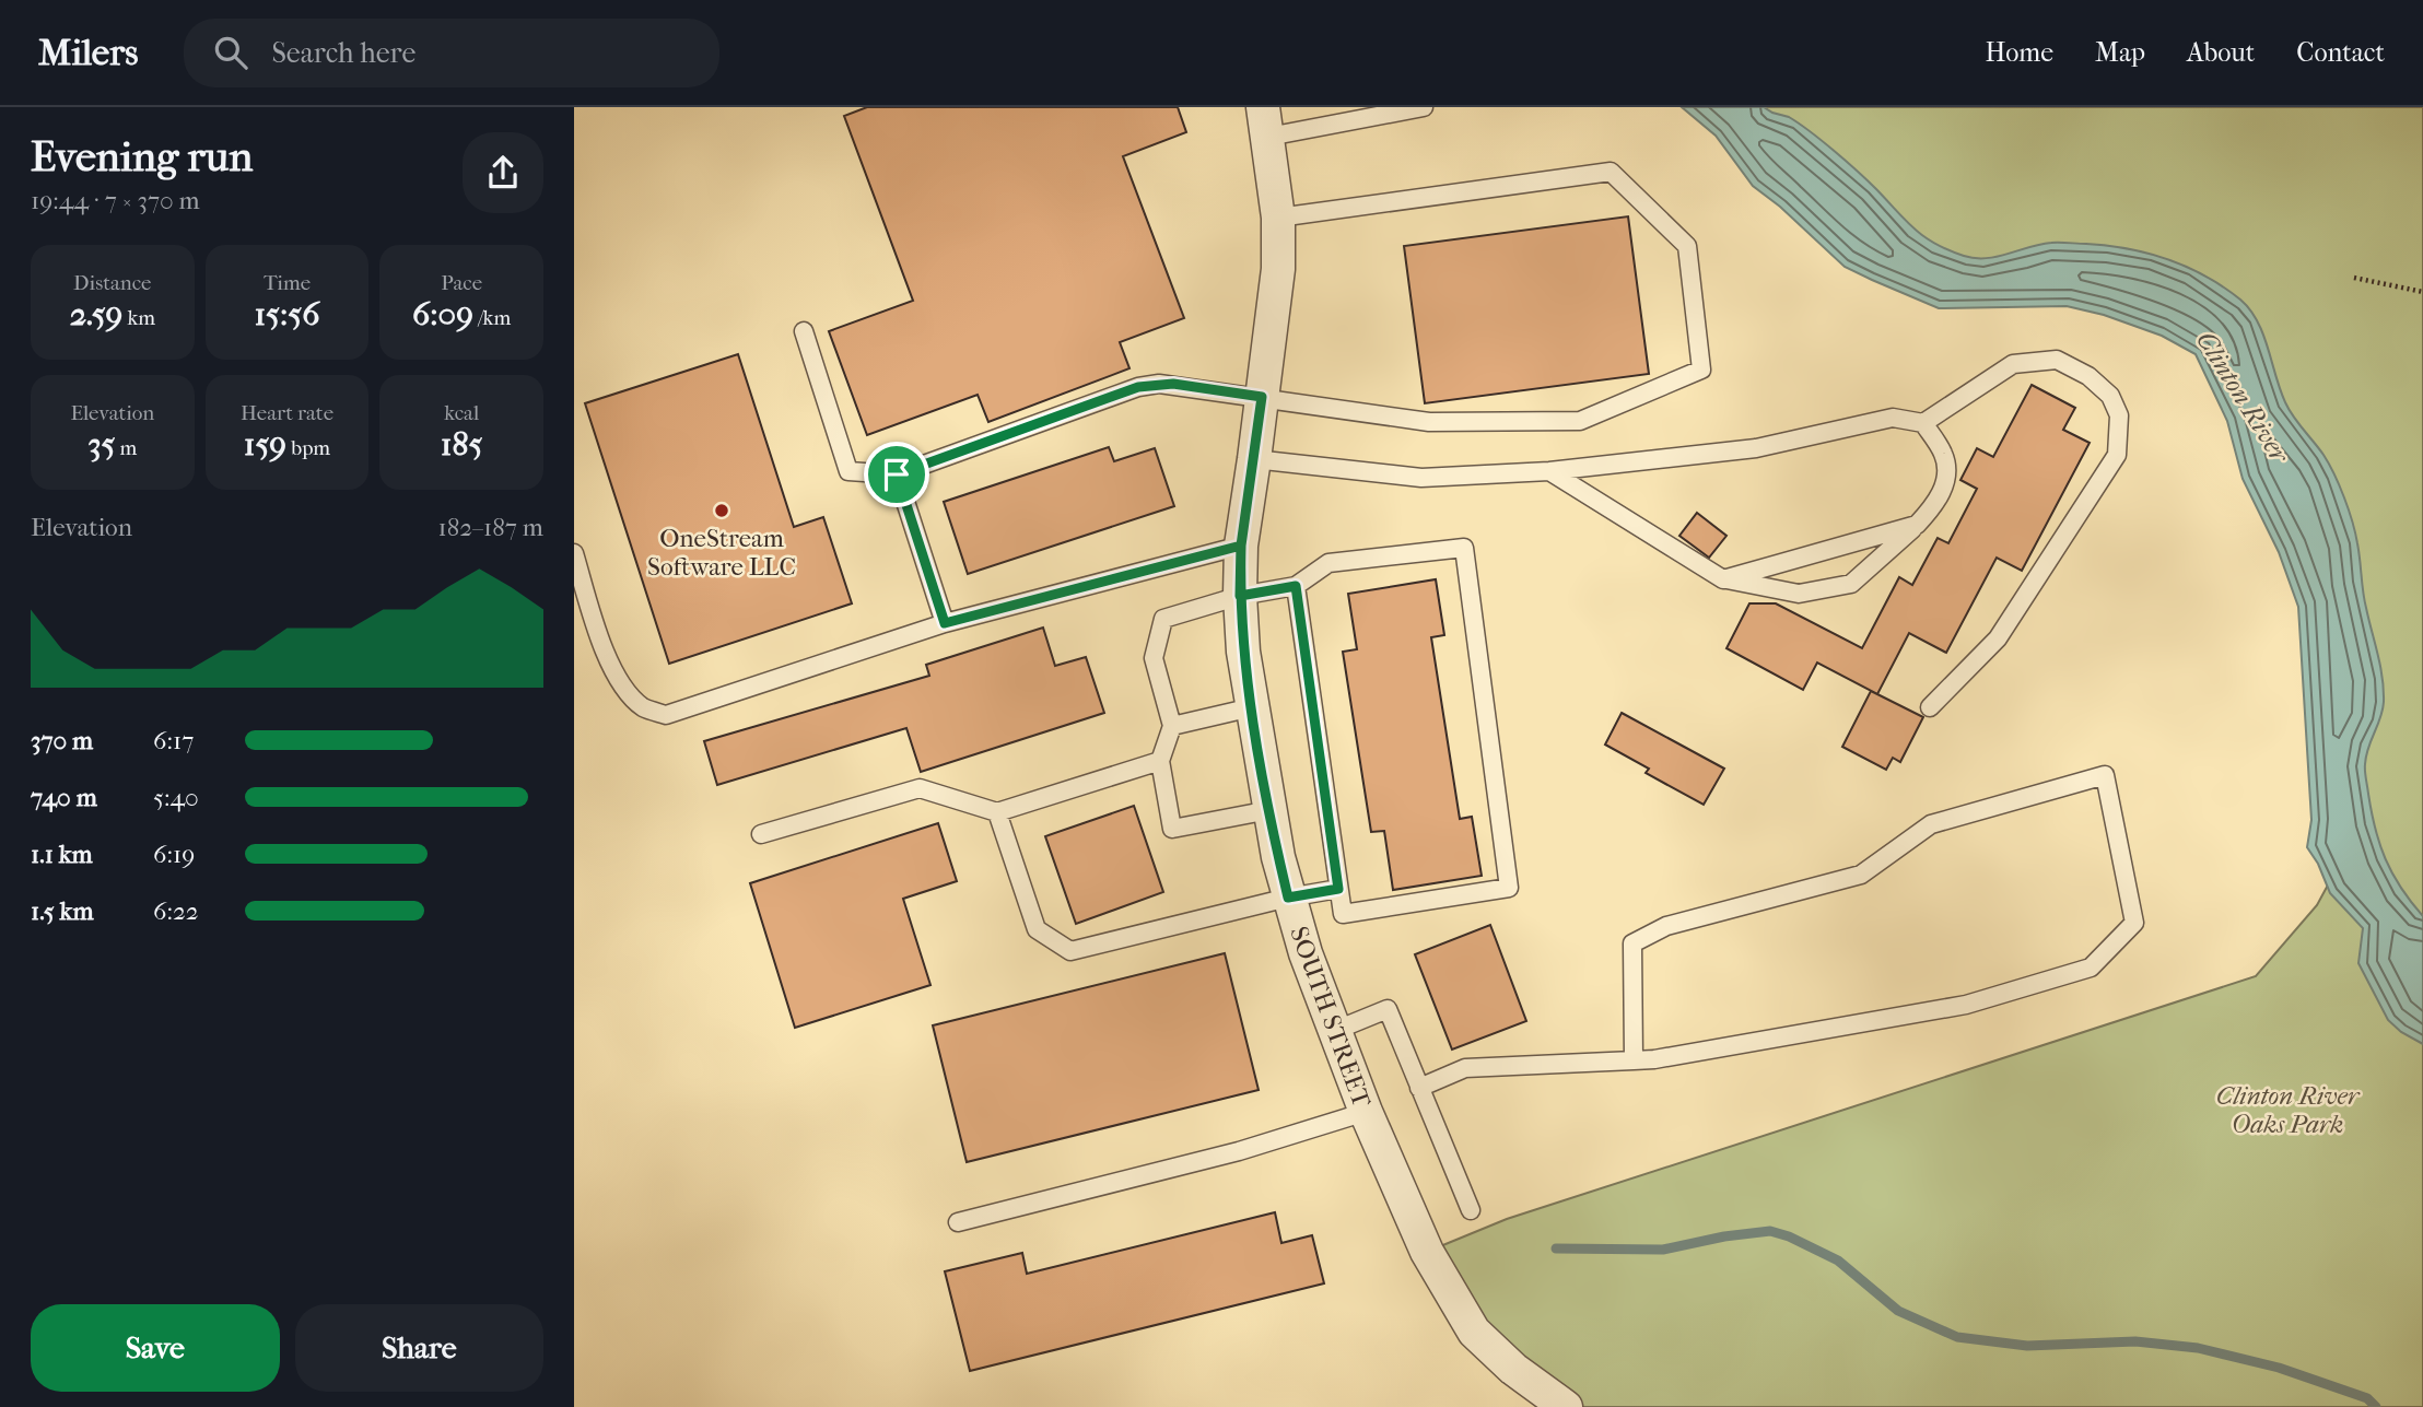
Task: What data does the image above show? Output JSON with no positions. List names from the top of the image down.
{
  "streets": {
    "street": ["SOUTH STREET"]
  },
  "water": ["Clinton River"],
  "parks": ["Clinton River Oaks Park"],
  "places": ["OneStream Software LLC"],
  "page": {
    "header": "Milers",
    "search": "Search here",
    "nav": [
      "Home",
      "Map",
      "About",
      "Contact"
    ],
    "heading": ["Evening run", "19:44 · 7 × 370 m"],
    "stats": [
      ["Distance", "2.59 km"],
      ["Time", "15:56"],
      ["Pace", "6:09 /km"],
      ["Elevation", "35 m"],
      ["Heart rate", "159 bpm"],
      ["kcal", "185"]
    ],
    "chart": ["Elevation", "182–187 m"],
    "list": [
      {
        "name": "370 m",
        "note": "6:17"
      },
      {
        "name": "740 m",
        "note": "5:40"
      },
      {
        "name": "1.1 km",
        "note": "6:19"
      },
      {
        "name": "1.5 km",
        "note": "6:22"
      }
    ],
    "buttons": ["Save", "Share"]
  }
}
